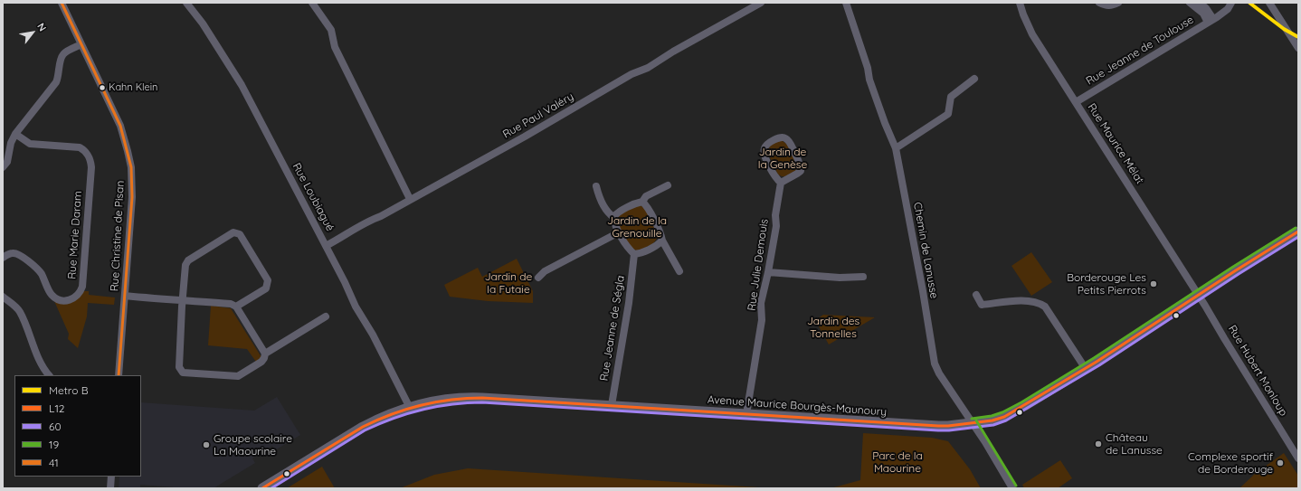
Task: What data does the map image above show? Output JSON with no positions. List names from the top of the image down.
{
  "streets": {
    "street": [
      "Rue Jeanne de Toulouse",
      "Rue Paul Valéry",
      "Rue Maurice Mélat",
      "Rue Loubiagué",
      "Rue Marie Daram",
      "Rue Christine de Pisan",
      "Chemin de Lanusse",
      "Rue Julie Demouis",
      "Rue Jeanne de Ségla",
      "Rue Hubert Monloup",
      "Avenue Maurice Bourgès-Maunoury"
    ]
  },
  "crossings": [
    ["Rue Jeanne de Toulouse", "Rue Maurice Mélat"],
    ["Rue Paul Valéry", "Rue Loubiagué"],
    ["Rue Maurice Mélat", "Rue Hubert Monloup"],
    ["Rue Maurice Mélat", "Avenue Maurice Bourgès-Maunoury"],
    ["Rue Loubiagué", "Avenue Maurice Bourgès-Maunoury"],
    ["Chemin de Lanusse", "Avenue Maurice Bourgès-Maunoury"],
    ["Rue Julie Demouis", "Avenue Maurice Bourgès-Maunoury"],
    ["Rue Jeanne de Ségla", "Avenue Maurice Bourgès-Maunoury"],
    ["Rue Hubert Monloup", "Avenue Maurice Bourgès-Maunoury"]
  ],
  "parks": [
    "Jardin de la Genèse",
    "Jardin de la Grenouille",
    "Jardin de la Futaie",
    "Jardin des Tonnelles",
    "Parc de la Maourine"
  ],
  "places": [
    "Kahn Klein",
    "Borderouge Les Petits Pierrots",
    "Château de Lanusse",
    "Groupe scolaire La Maourine",
    "Complexe sportif de Borderouge"
  ],
  "lines": [
    "metro line B",
    "transit line 41",
    "transit line 19",
    "transit line L12",
    "transit line 60"
  ],
  "legend": [
    "Metro B",
    "L12",
    "60",
    "19",
    "41"
  ],
  "north": "top right"
}
